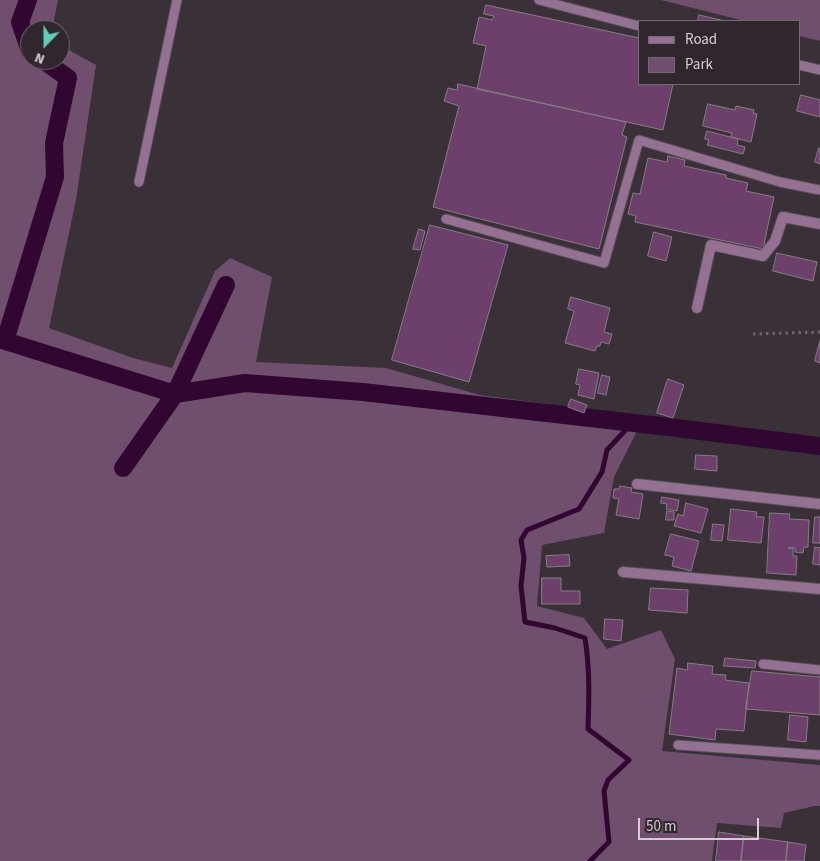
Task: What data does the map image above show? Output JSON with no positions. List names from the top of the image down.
{
  "legend": ["Road", "Park"],
  "scale_bar": "50 m",
  "north": "bottom"
}
